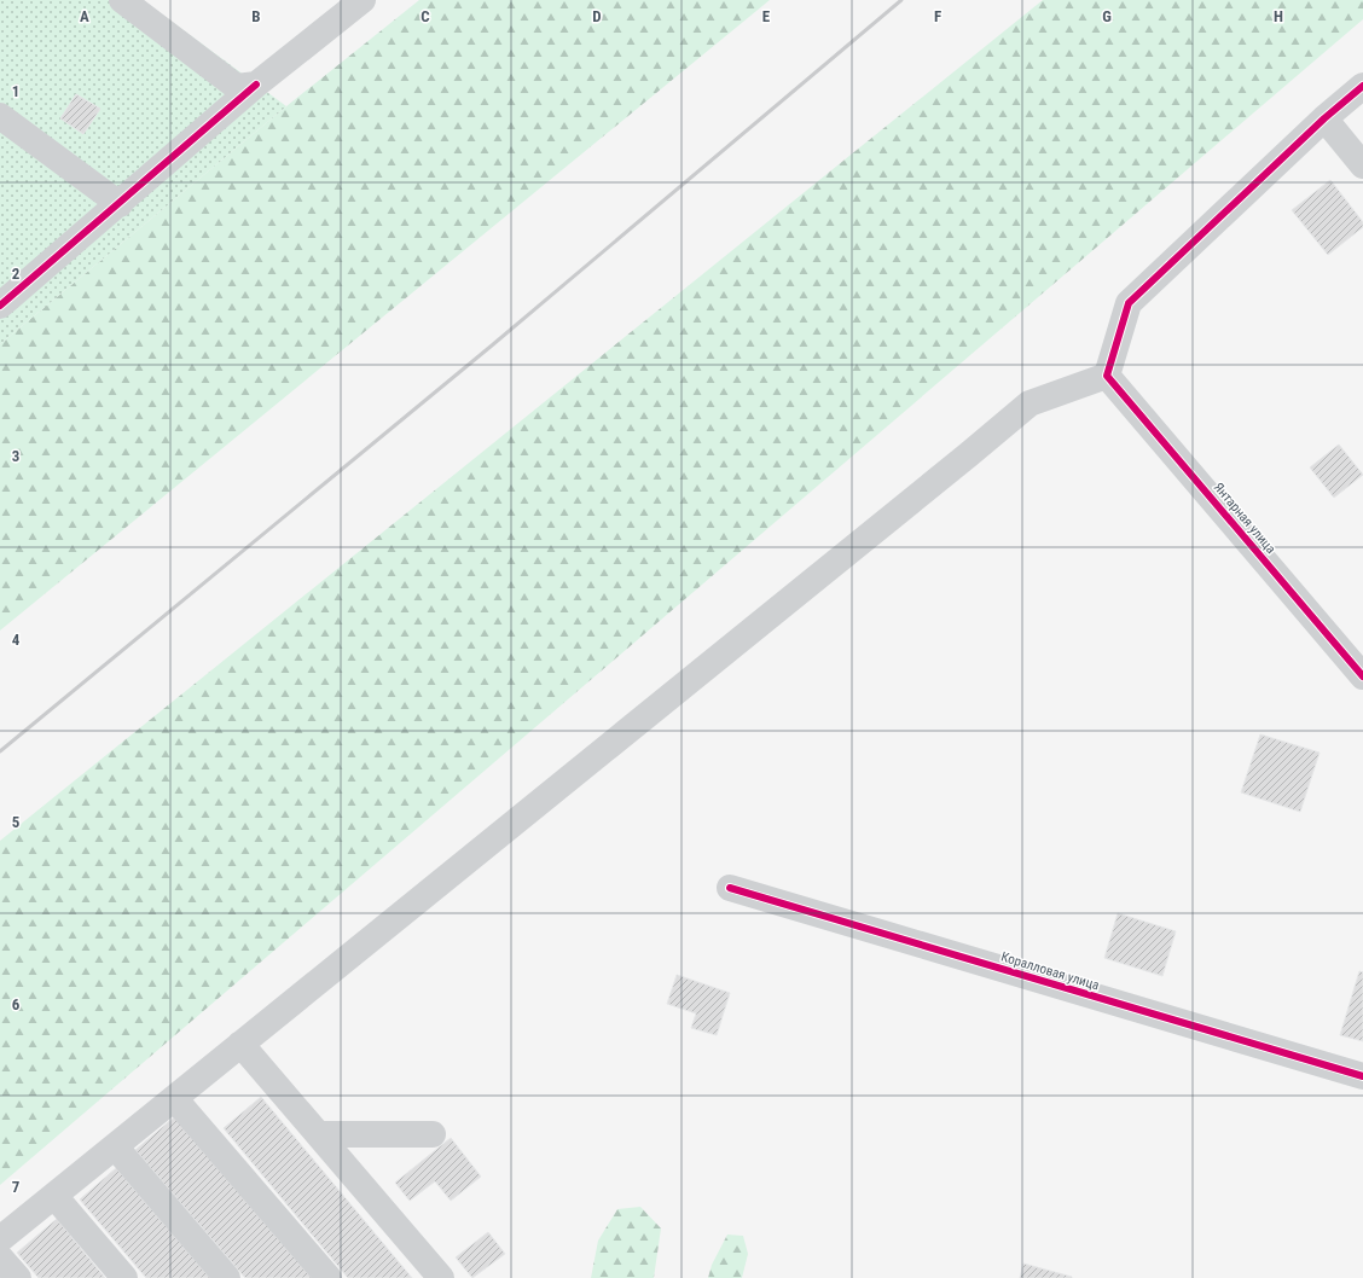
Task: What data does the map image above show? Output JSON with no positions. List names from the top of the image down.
{
  "streets": {
    "street": ["Янтарная улица", "Коралловая улица"]
  },
  "grid": {
    "columns": [
      "A",
      "B",
      "C",
      "D",
      "E",
      "F",
      "G",
      "H"
    ],
    "rows": [
      "1",
      "2",
      "3",
      "4",
      "5",
      "6",
      "7"
    ]
  }
}
